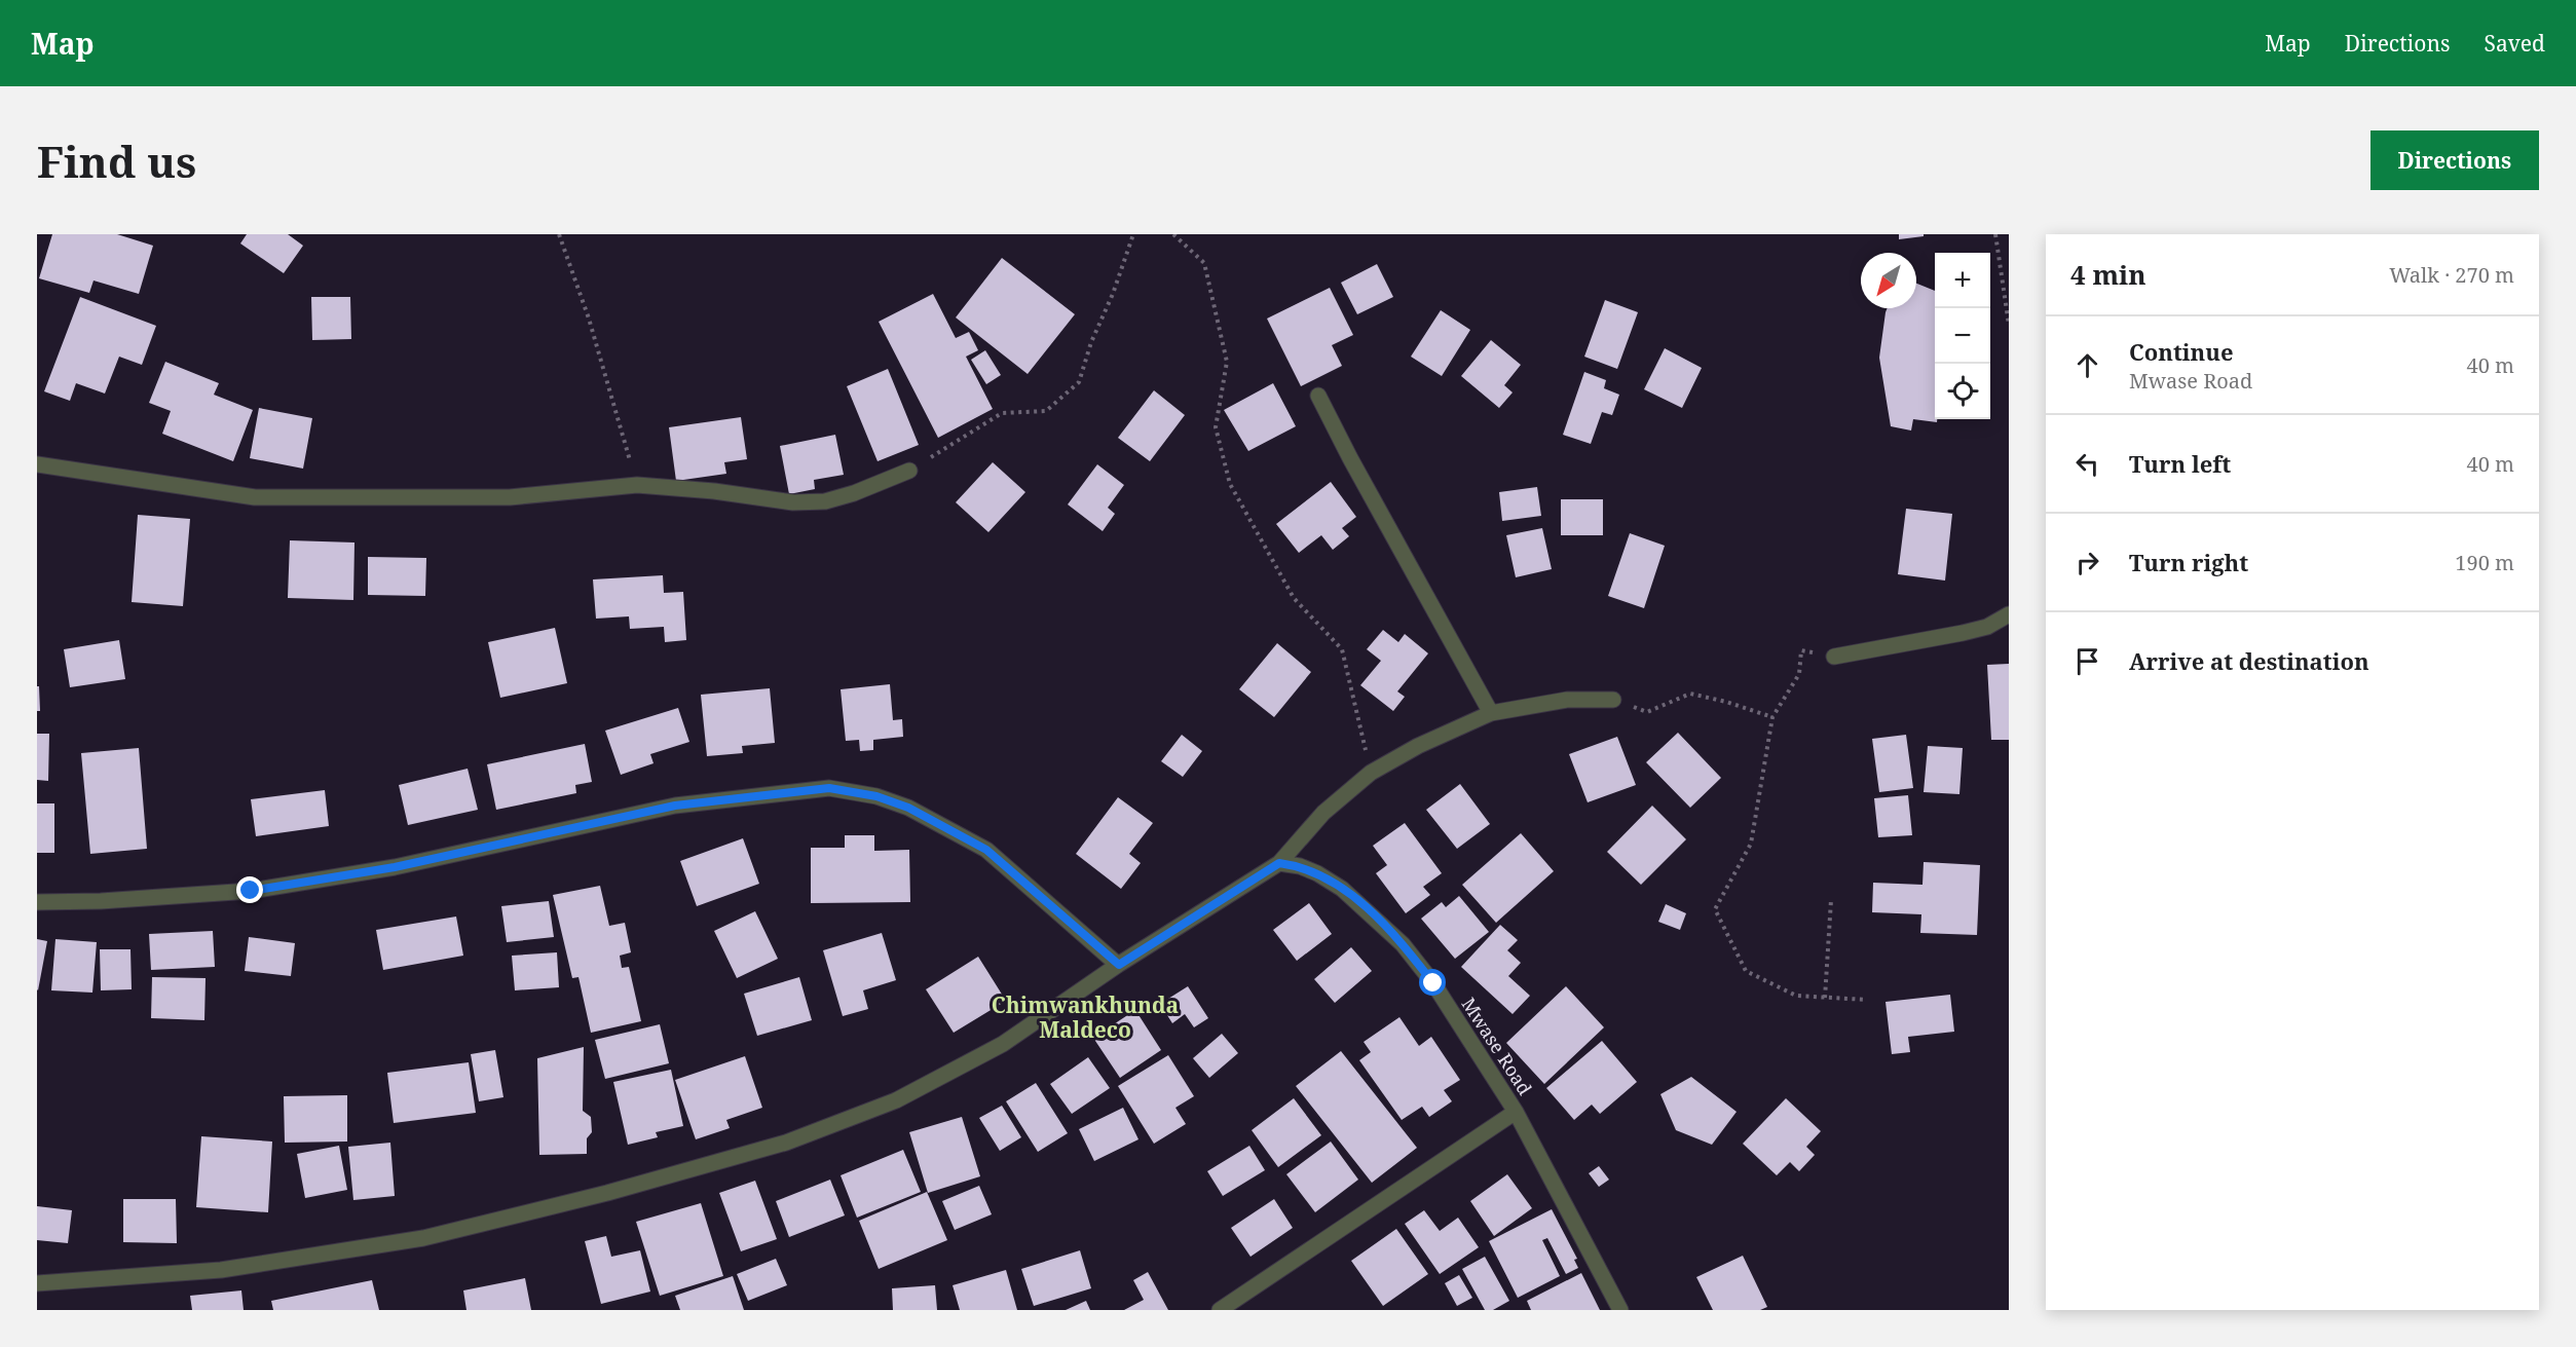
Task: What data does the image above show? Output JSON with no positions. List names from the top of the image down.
{
  "streets": {
    "street": ["Mwase Road"]
  },
  "districts": ["Chimwankhunda Maldeco"],
  "north": "bottom left",
  "page": {
    "header": "Map",
    "nav": ["Map", "Directions", "Saved"],
    "buttons": "Directions",
    "title": "Find us",
    "heading": ["4 min", "Walk · 270 m"],
    "map_buttons": ["+", "−"],
    "list": [
      ["Continue", "Mwase Road", "40 m"],
      ["Turn left", "40 m"],
      ["Turn right", "190 m"],
      "Arrive at destination"
    ]
  }
}
